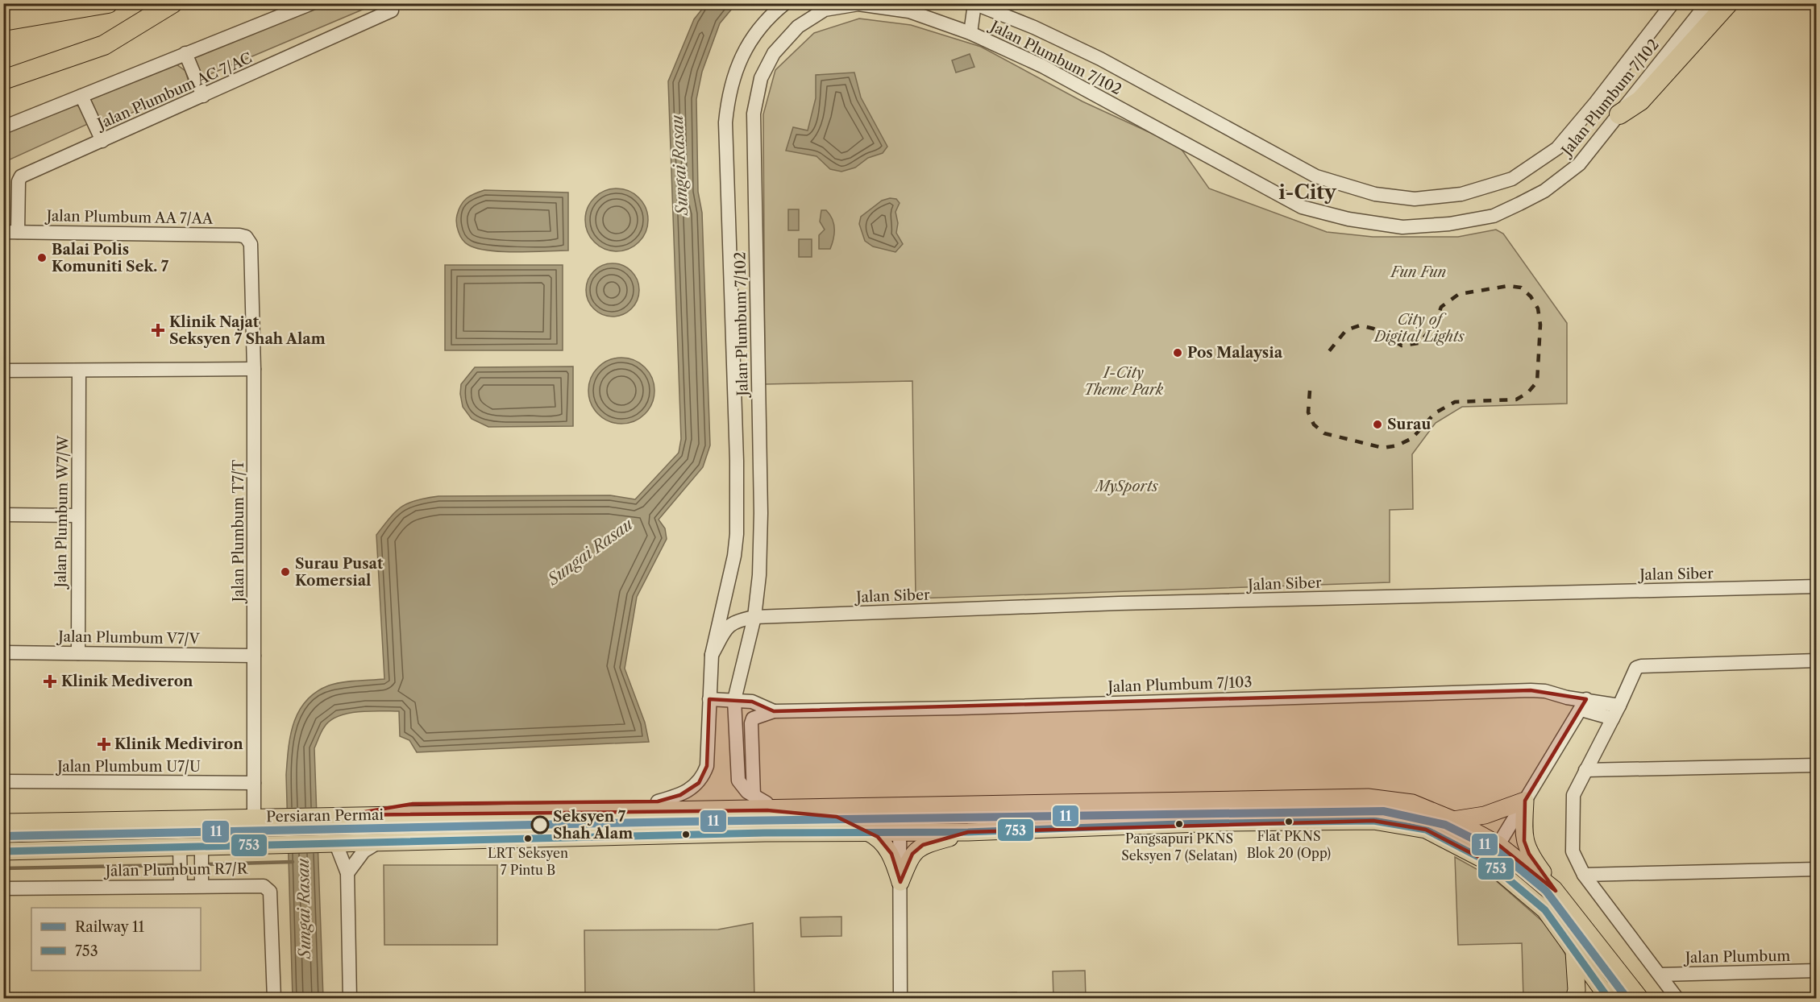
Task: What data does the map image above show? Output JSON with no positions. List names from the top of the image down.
{
  "streets": {
    "main road": ["Persiaran Permai"],
    "street": [
      "Jalan Plumbum 7/102",
      "Jalan Plumbum AC 7/AC",
      "Jalan Plumbum AA 7/AA",
      "Jalan Plumbum W7/W",
      "Jalan Plumbum T7/T",
      "Jalan Siber",
      "Jalan Plumbum V7/V",
      "Jalan Plumbum 7/103",
      "Jalan Plumbum U7/U",
      "Jalan Plumbum R7/R",
      "Jalan Plumbum"
    ]
  },
  "crossings": [
    ["Jalan Plumbum 7/102", "Jalan Siber"],
    ["Jalan Plumbum 7/102", "Persiaran Permai"],
    ["Jalan Plumbum AC 7/AC", "Jalan Plumbum AA 7/AA"],
    ["Jalan Plumbum AA 7/AA", "Jalan Plumbum T7/T"],
    ["Jalan Plumbum W7/W", "Jalan Plumbum V7/V"],
    ["Jalan Plumbum T7/T", "Jalan Plumbum V7/V"],
    ["Jalan Plumbum T7/T", "Jalan Plumbum U7/U"],
    ["Jalan Plumbum T7/T", "Persiaran Permai"]
  ],
  "districts": ["i-City"],
  "water": ["Sungai Rasau"],
  "parks": [
    "Fun Fun",
    "City of Digital Lights",
    "I-City Theme Park",
    "MySports"
  ],
  "places": {
    "other": [
      "Balai Polis Komuniti Sek. 7",
      "Pos Malaysia",
      "Surau",
      "Surau Pusat Komersial",
      "Flat PKNS Blok 20 (Opp)",
      "Pangsapuri PKNS Seksyen 7 (Selatan)",
      "Seksyen 7 Shah Alam",
      "LRT Seksyen 7 Pintu B"
    ],
    "health": ["Klinik Najat Seksyen 7 Shah Alam", "Klinik Mediveron", "Klinik Mediviron"]
  },
  "lines": ["rail line 11", "transit line 753"],
  "legend": ["Railway 11", "753"]
}
